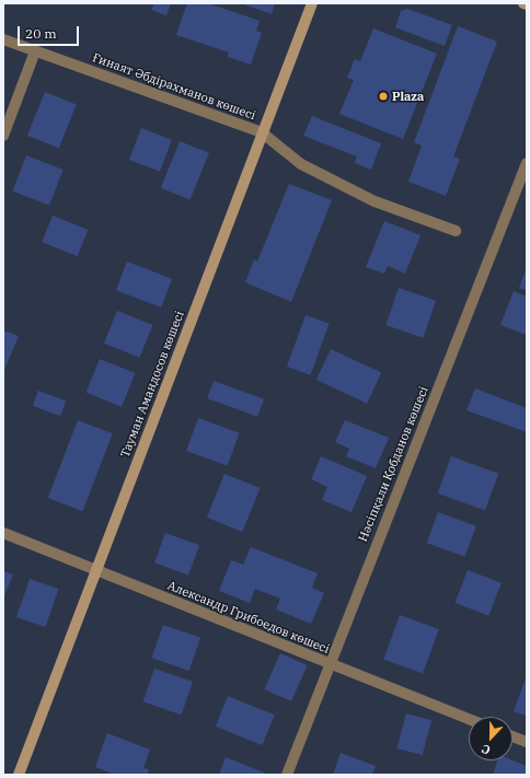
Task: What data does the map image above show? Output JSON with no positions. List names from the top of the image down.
{
  "streets": {
    "main road": ["Тауман Амандосов көшесі"],
    "street": ["Ғинаят Әбдірахманов көшесі", "Нәсіпқали Қобданов көшесі", "Александр Грибоедов көшесі"]
  },
  "crossings": [
    ["Ғинаят Әбдірахманов көшесі", "Тауман Амандосов көшесі"],
    ["Тауман Амандосов көшесі", "Александр Грибоедов көшесі"],
    ["Нәсіпқали Қобданов көшесі", "Александр Грибоедов көшесі"]
  ],
  "places": ["Plaza"],
  "scale_bar": "20 m",
  "north": "bottom"
}
